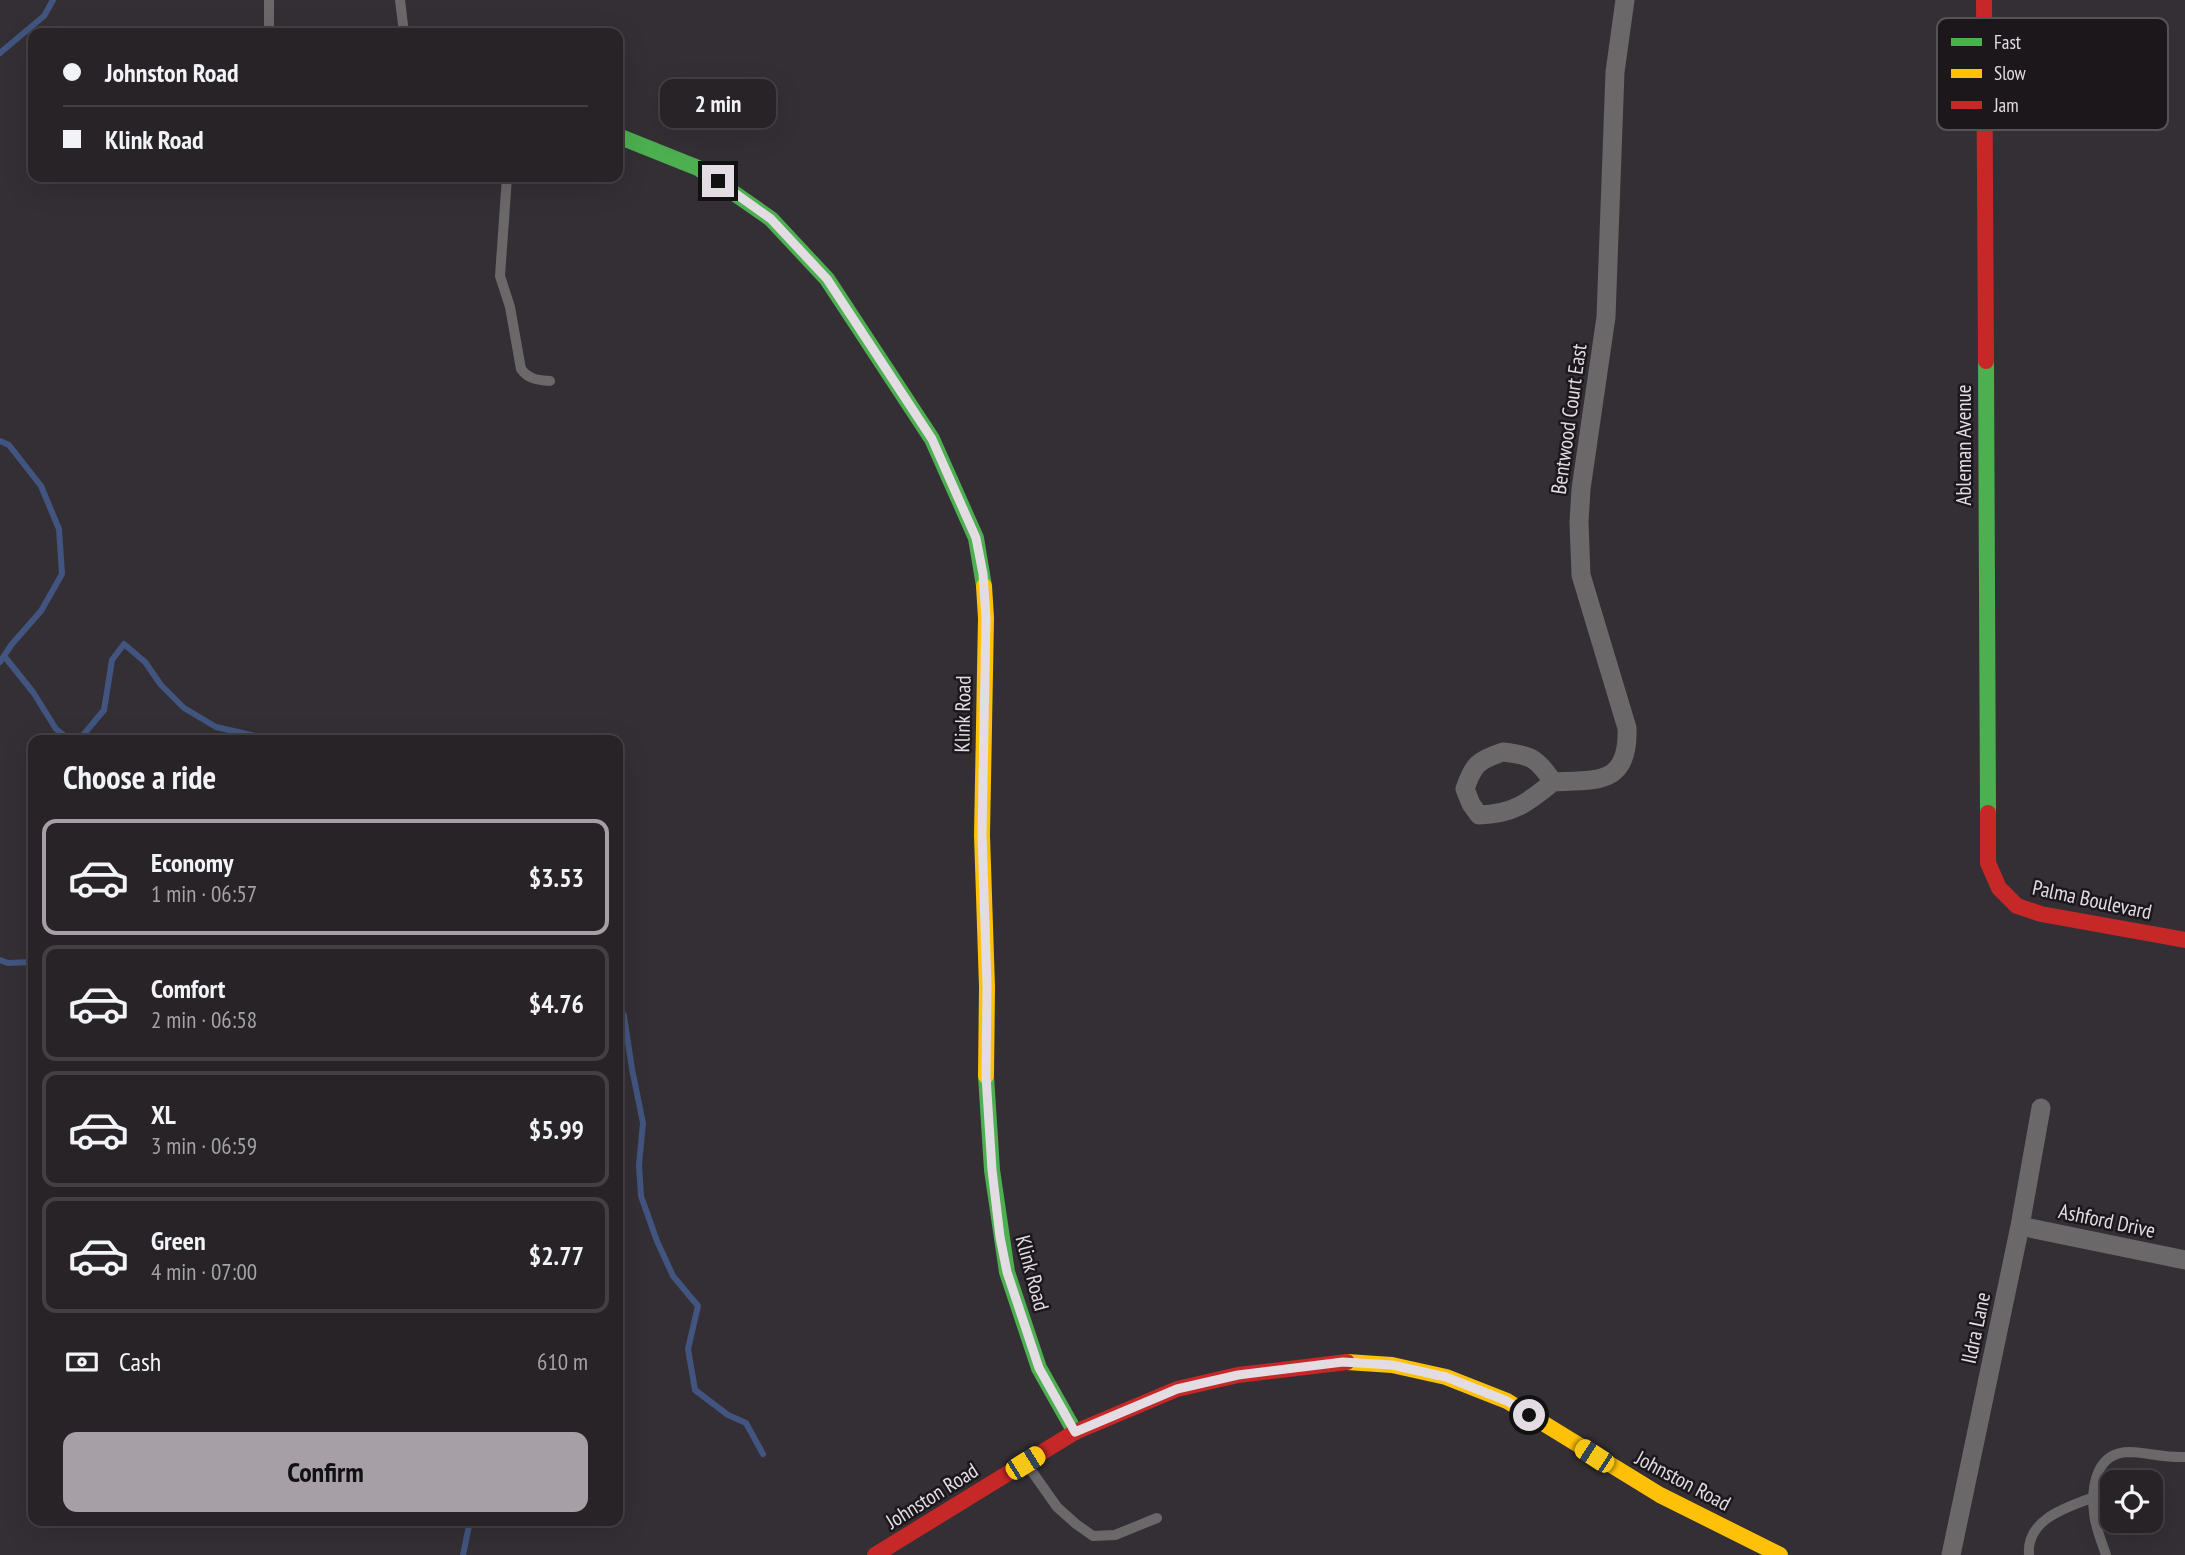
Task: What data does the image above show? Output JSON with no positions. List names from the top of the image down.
{
  "streets": {
    "street": [
      "Bentwood Court East",
      "Ableman Avenue",
      "Klink Road",
      "Palma Boulevard",
      "Ashford Drive",
      "Ildra Lane",
      "Johnston Road"
    ]
  },
  "crossings": [
    ["Ableman Avenue", "Palma Boulevard"],
    ["Klink Road", "Johnston Road"],
    ["Ashford Drive", "Ildra Lane"]
  ],
  "legend": ["Fast", "Slow", "Jam"],
  "page": {
    "banner": ["Johnston Road", "Klink Road"],
    "bubble": "2 min",
    "heading": "Choose a ride",
    "list": [
      {
        "name": "Economy",
        "note": "1 min · 06:57",
        "value": "$3.53"
      },
      {
        "name": "Comfort",
        "note": "2 min · 06:58",
        "value": "$4.76"
      },
      {
        "name": "XL",
        "note": "3 min · 06:59",
        "value": "$5.99"
      },
      {
        "name": "Green",
        "note": "4 min · 07:00",
        "value": "$2.77"
      }
    ],
    "pay": ["Cash", "610 m"],
    "buttons": "Confirm"
  }
}
